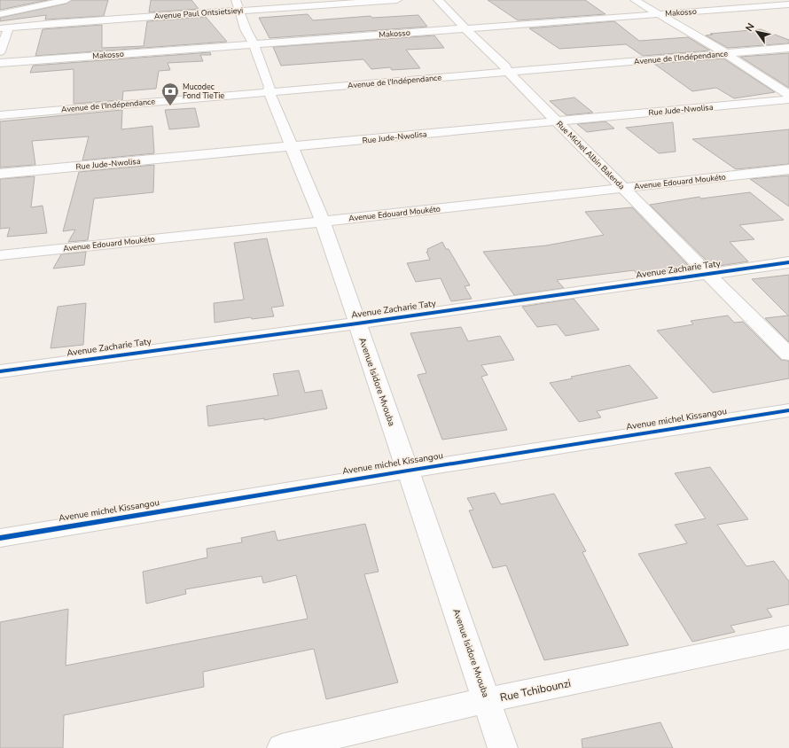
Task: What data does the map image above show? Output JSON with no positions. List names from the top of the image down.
{
  "streets": {
    "street": [
      "Makosso",
      "Avenue Paul Ontsietsieyi",
      "Avenue de l'Indépendance",
      "Rue Jude-Nwolisa",
      "Rue Michel Albin Balenda",
      "Avenue Edouard Moukéto",
      "Avenue Zacharie Taty",
      "Avenue Isidore Mvouba",
      "Avenue michel Kissangou",
      "Rue Tchibounzi"
    ]
  },
  "crossings": [
    ["Makosso", "Rue Michel Albin Balenda"],
    ["Makosso", "Avenue Isidore Mvouba"],
    ["Avenue Paul Ontsietsieyi", "Avenue Isidore Mvouba"],
    ["Avenue de l'Indépendance", "Rue Michel Albin Balenda"],
    ["Avenue de l'Indépendance", "Avenue Isidore Mvouba"],
    ["Rue Jude-Nwolisa", "Rue Michel Albin Balenda"],
    ["Rue Jude-Nwolisa", "Avenue Isidore Mvouba"],
    ["Rue Michel Albin Balenda", "Avenue Edouard Moukéto"],
    ["Rue Michel Albin Balenda", "Avenue Zacharie Taty"],
    ["Avenue Edouard Moukéto", "Avenue Isidore Mvouba"],
    ["Avenue Zacharie Taty", "Avenue Isidore Mvouba"],
    ["Avenue Isidore Mvouba", "Avenue michel Kissangou"],
    ["Avenue Isidore Mvouba", "Rue Tchibounzi"]
  ],
  "places": {
    "bank": ["Mucodec Fond TieTie"]
  },
  "north": "top left"
}
